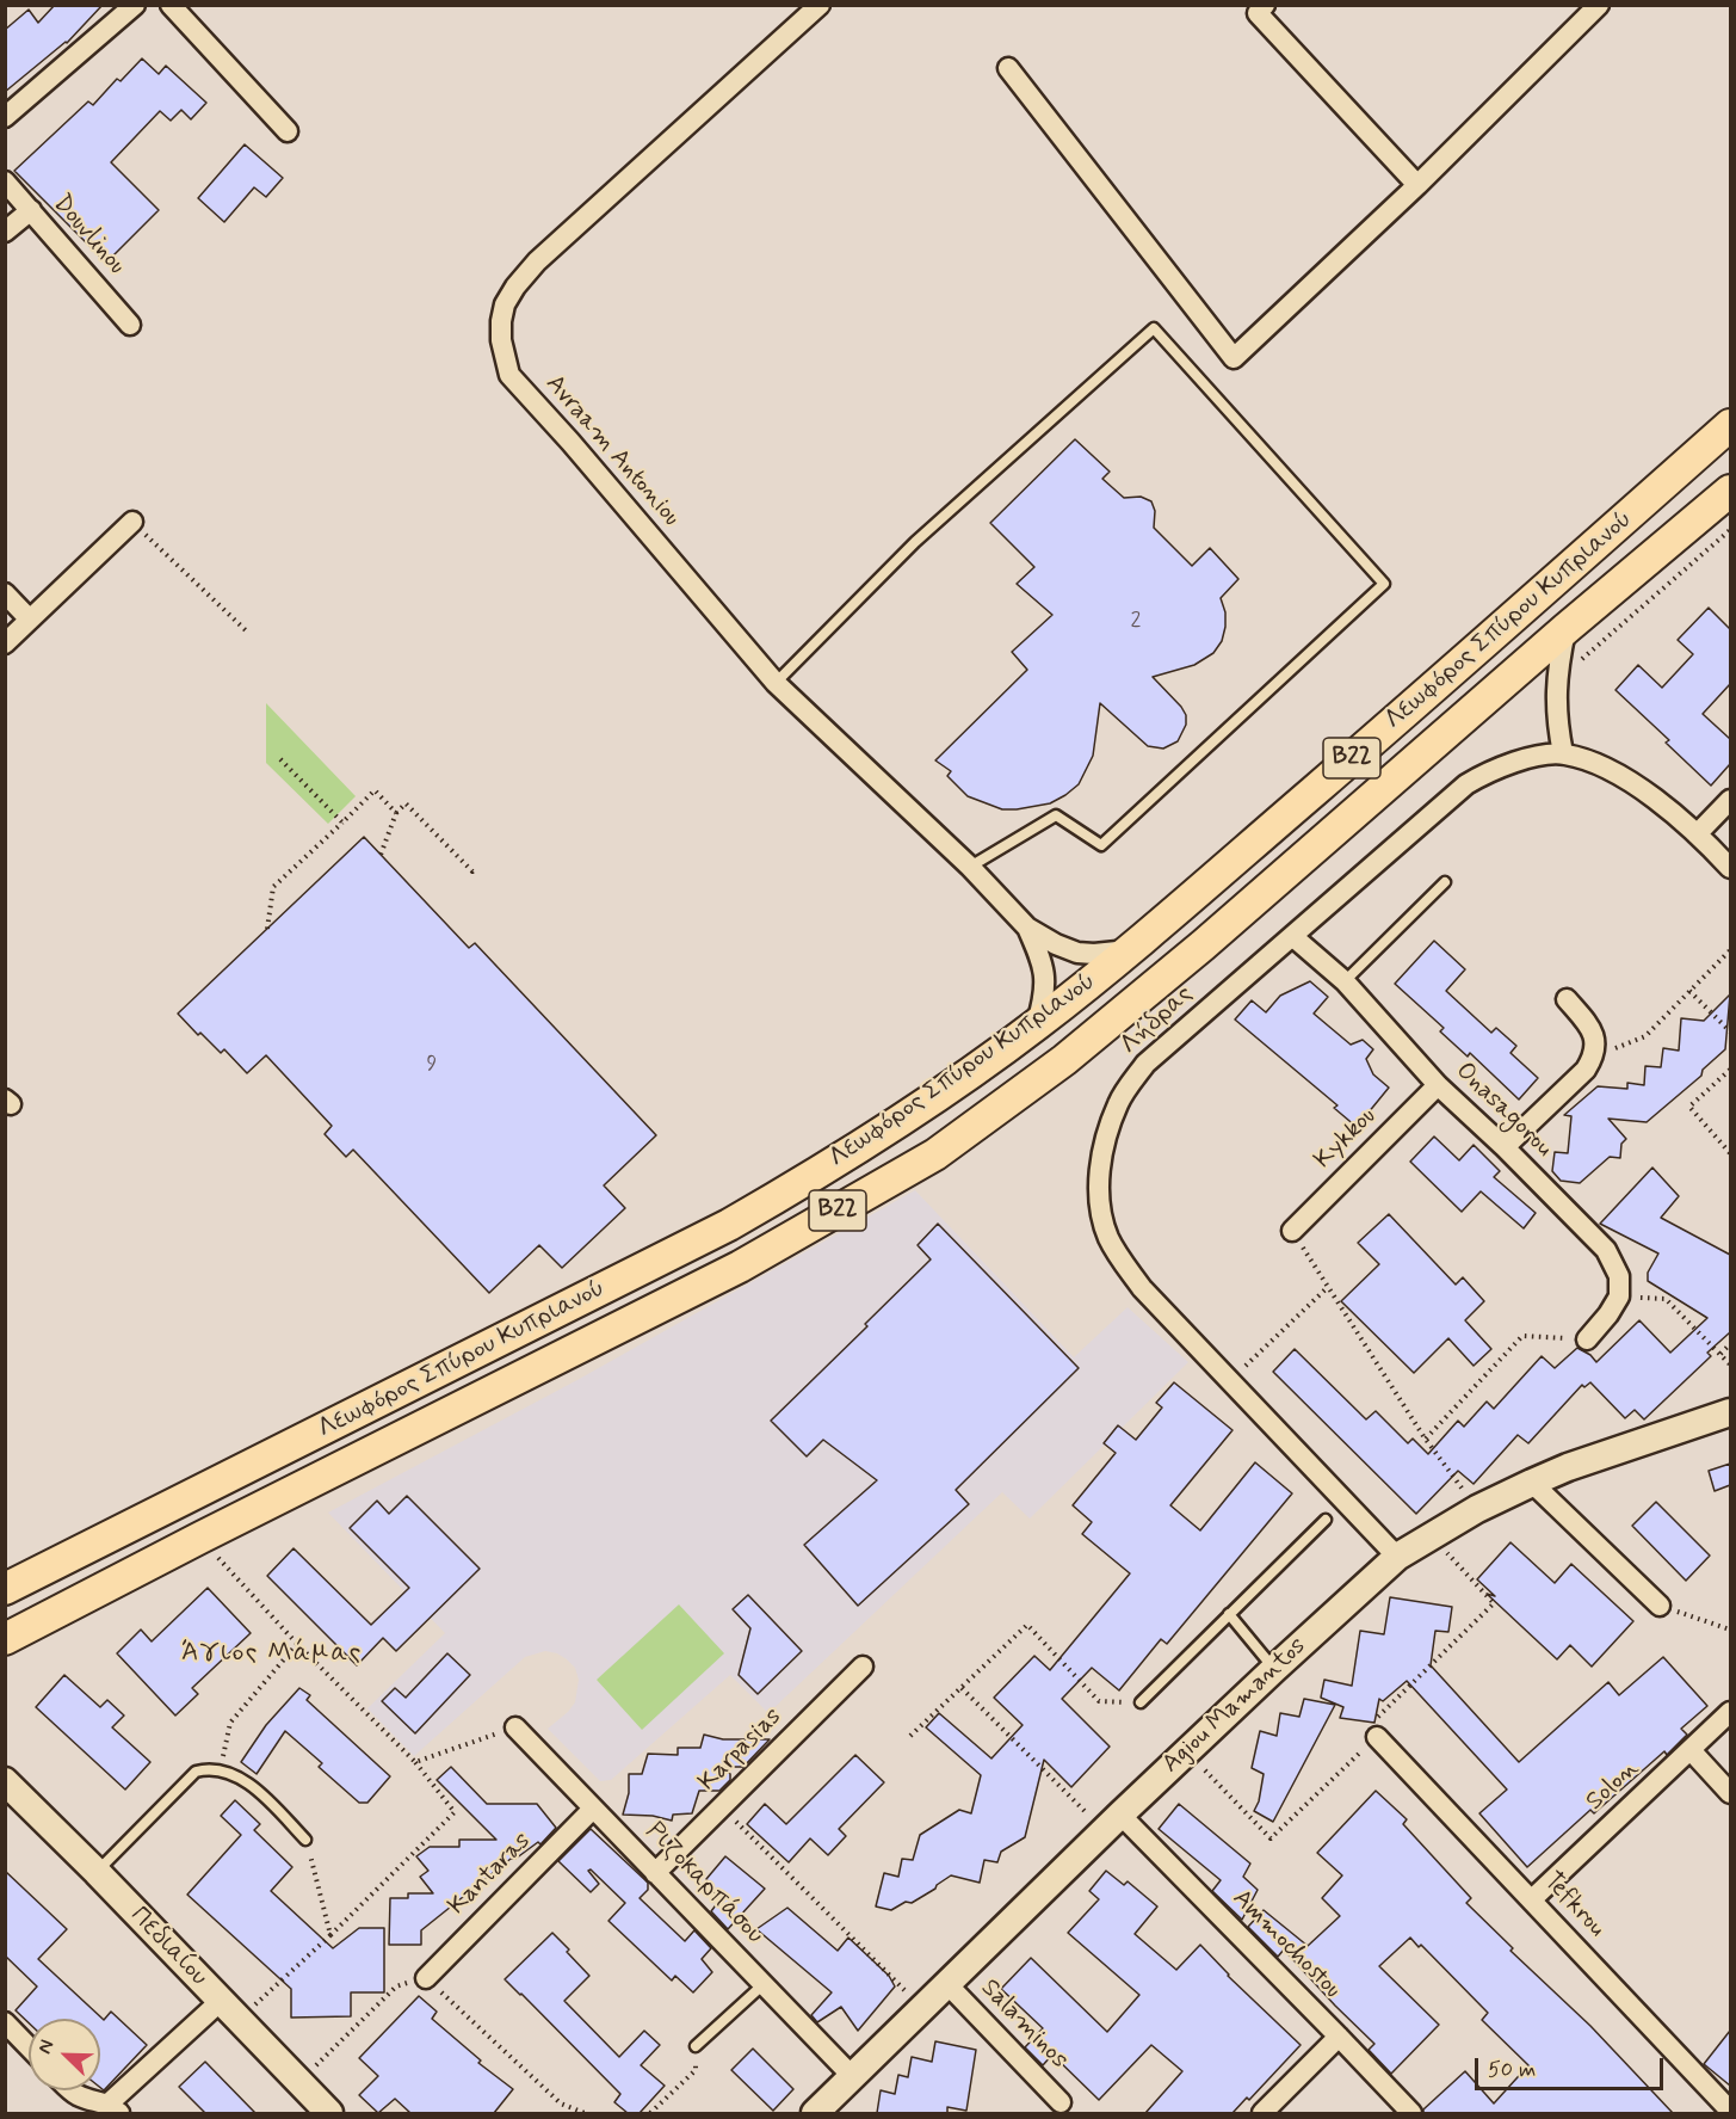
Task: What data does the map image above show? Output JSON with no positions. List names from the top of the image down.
{
  "streets": {
    "main road": ["Λεωφόρος Σπύρου Κυπριανού", "B22"],
    "street": [
      "Douvlinou",
      "Avraam Antoniou",
      "Λήδρας",
      "Onasagorou",
      "Kykkou",
      "Agiou Mamantos",
      "Karpasias",
      "Solon",
      "Kantaras",
      "Ριζοκαρπάσου",
      "Tefkrou",
      "Ammochostou",
      "Πεδιαίου",
      "Salaminos"
    ]
  },
  "crossings": [
    ["Λήδρας", "Onasagorou"],
    ["Λήδρας", "Agiou Mamantos"],
    ["Onasagorou", "Kykkou"],
    ["Agiou Mamantos", "Ριζοκαρπάσου"],
    ["Agiou Mamantos", "Ammochostou"],
    ["Agiou Mamantos", "Salaminos"],
    ["Karpasias", "Ριζοκαρπάσου"],
    ["Solon", "Tefkrou"],
    ["Kantaras", "Ριζοκαρπάσου"]
  ],
  "districts": ["Άγιος Μάμας"],
  "house_numbers": ["2", "9"],
  "scale_bar": "50 m",
  "north": "top left"
}
